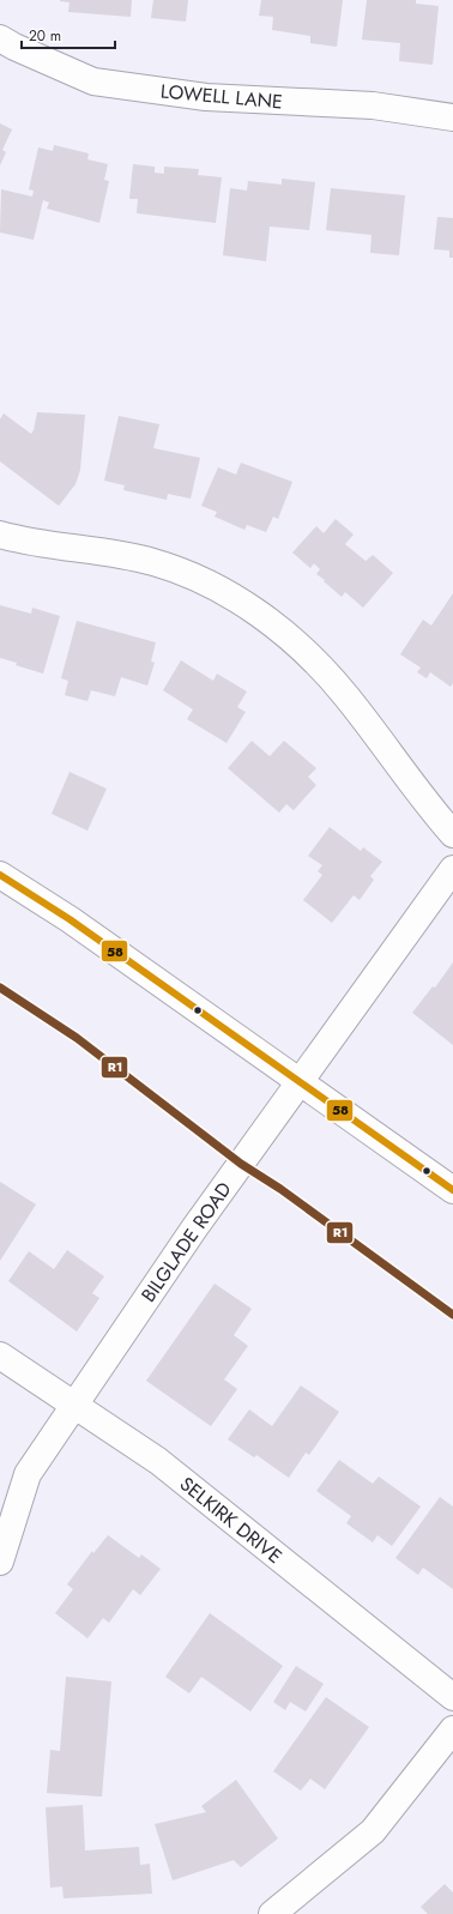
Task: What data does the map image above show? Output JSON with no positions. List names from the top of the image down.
{
  "streets": {
    "street": ["LOWELL LANE", "BILGLADE ROAD", "SELKIRK DRIVE"]
  },
  "crossings": [
    ["BILGLADE ROAD", "SELKIRK DRIVE"]
  ],
  "lines": ["transit line 58", "transit line R1"],
  "scale_bar": "20 m"
}
